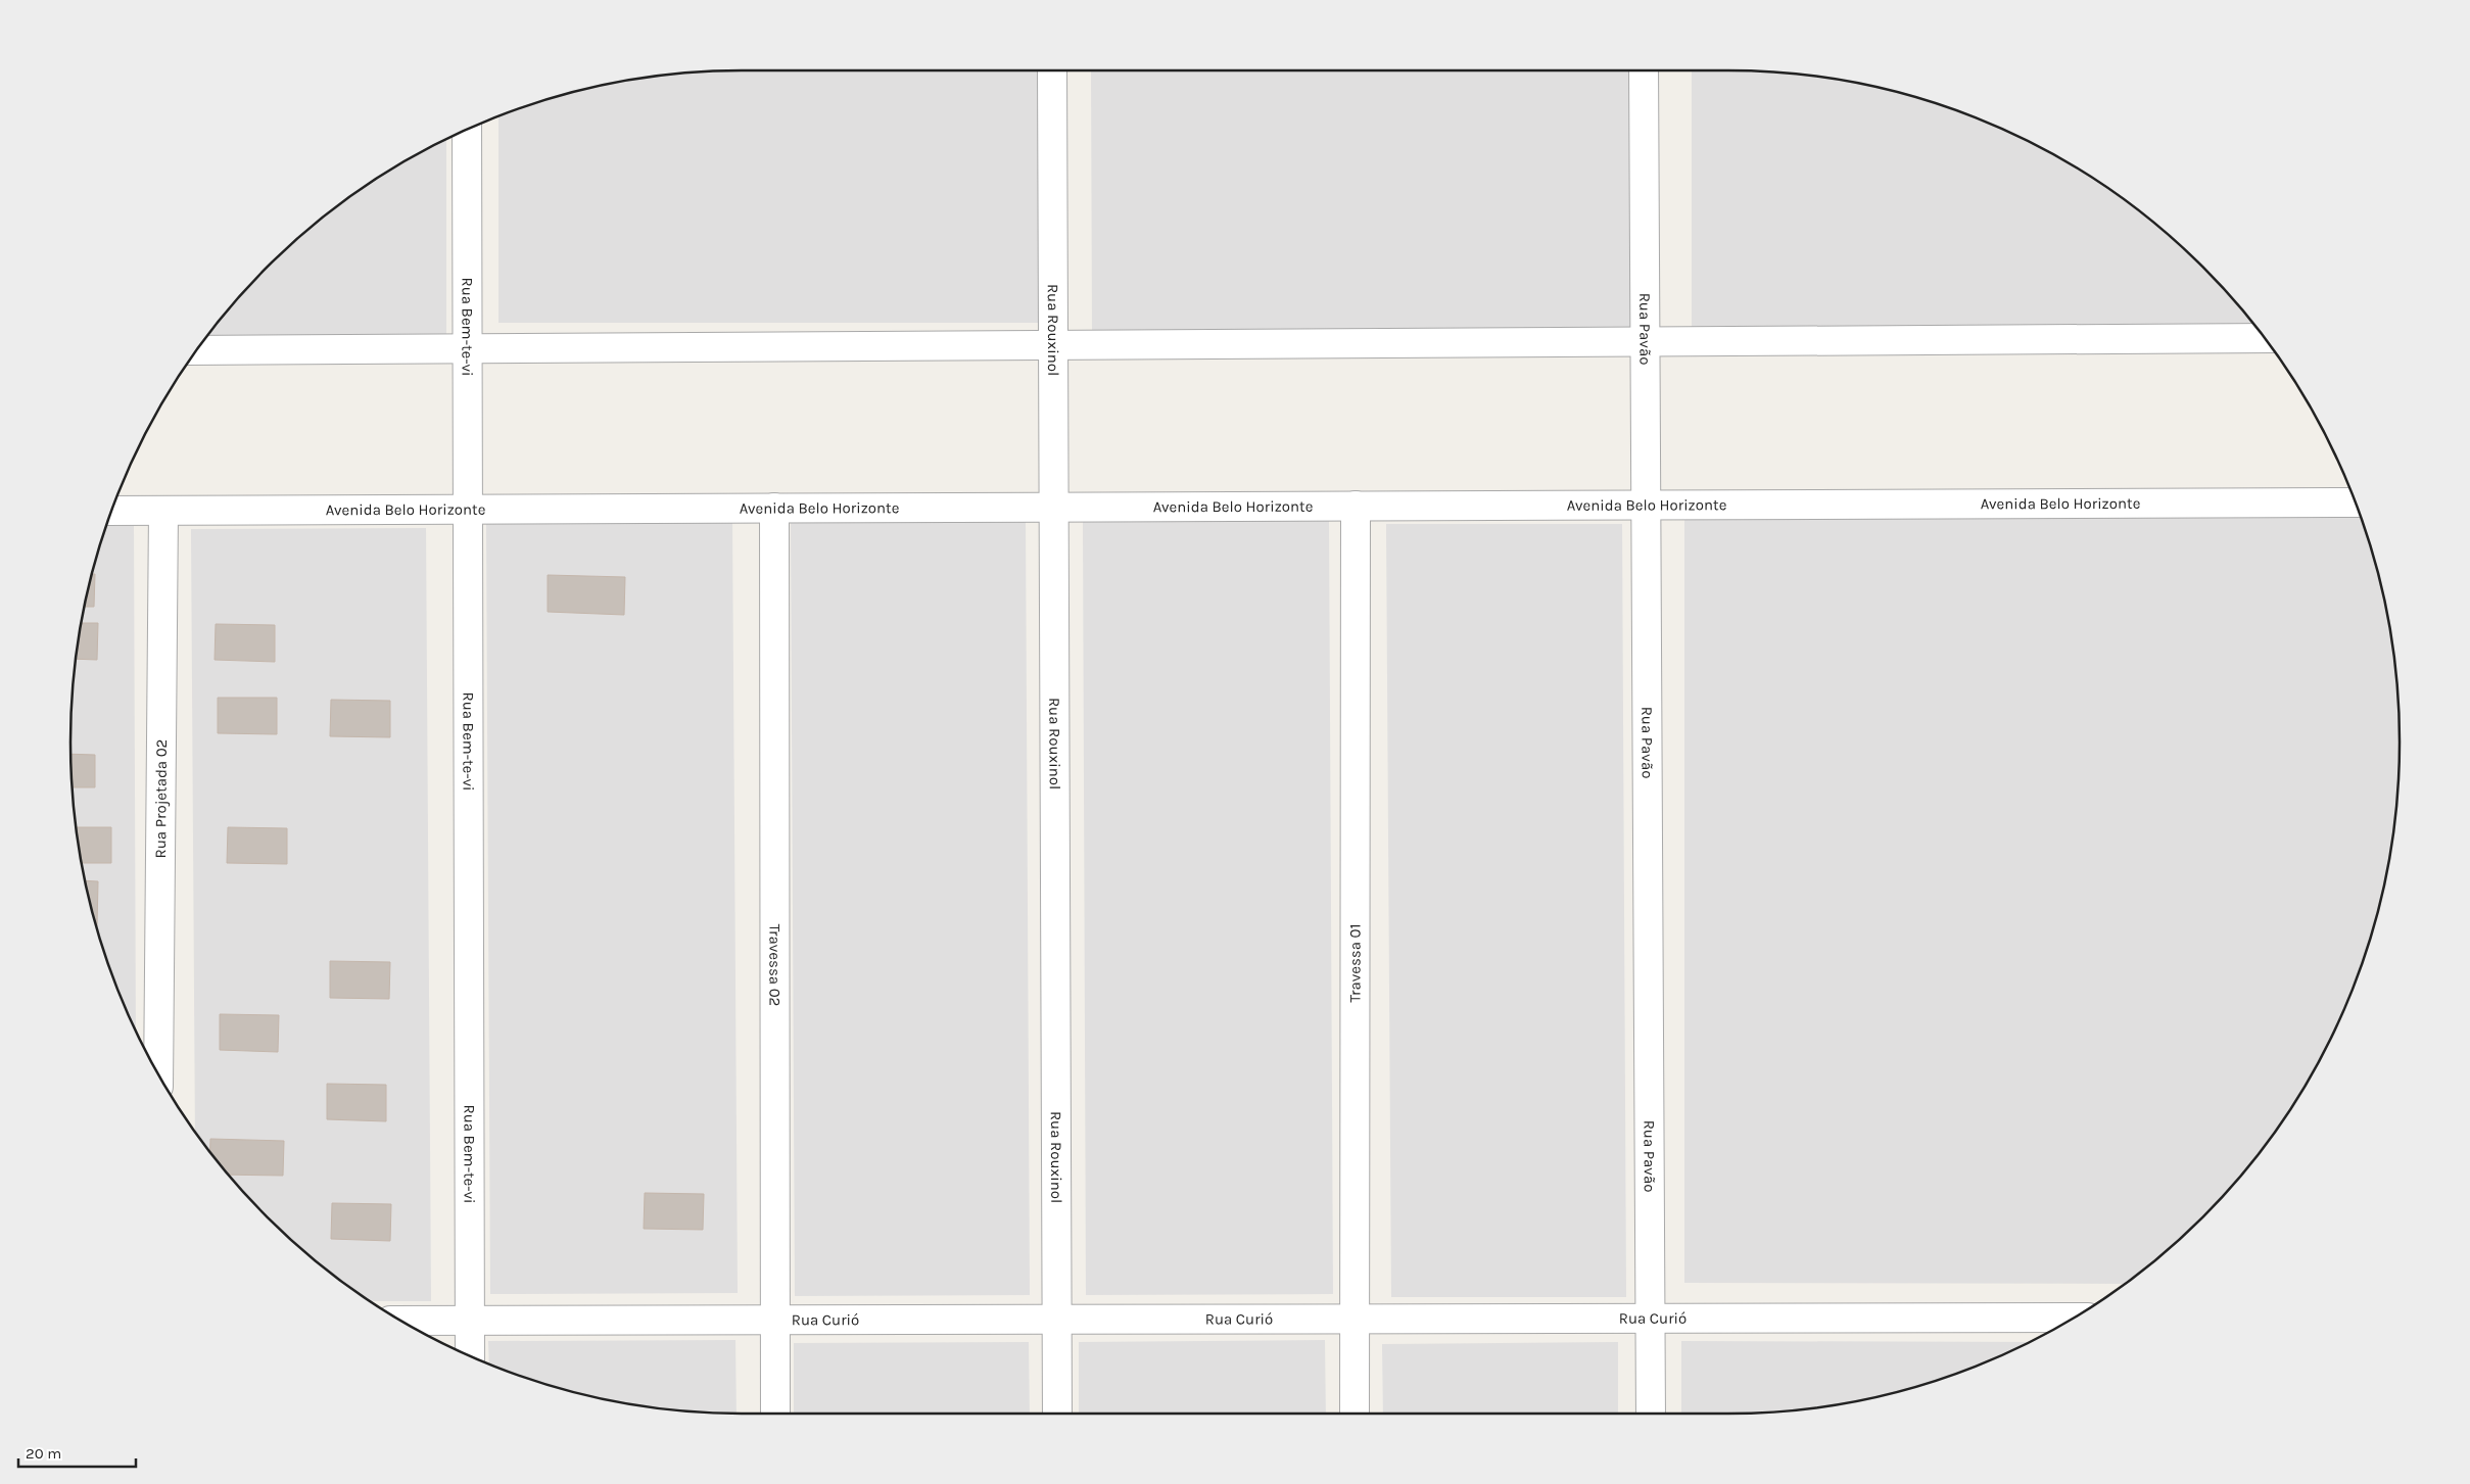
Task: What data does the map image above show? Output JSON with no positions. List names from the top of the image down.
{
  "streets": {
    "street": [
      "Rua Bem-te-vi",
      "Rua Pavão",
      "Rua Rouxinol",
      "Avenida Belo Horizonte",
      "Rua Projetada 02",
      "Travessa 01",
      "Travessa 02",
      "Rua Curió"
    ]
  },
  "crossings": [
    ["Rua Bem-te-vi", "Avenida Belo Horizonte"],
    ["Rua Bem-te-vi", "Rua Curió"],
    ["Rua Pavão", "Avenida Belo Horizonte"],
    ["Rua Pavão", "Rua Curió"],
    ["Rua Rouxinol", "Avenida Belo Horizonte"],
    ["Rua Rouxinol", "Rua Curió"],
    ["Avenida Belo Horizonte", "Rua Projetada 02"],
    ["Avenida Belo Horizonte", "Travessa 01"],
    ["Avenida Belo Horizonte", "Travessa 02"],
    ["Travessa 01", "Rua Curió"],
    ["Travessa 02", "Rua Curió"]
  ],
  "scale_bar": "20 m"
}
